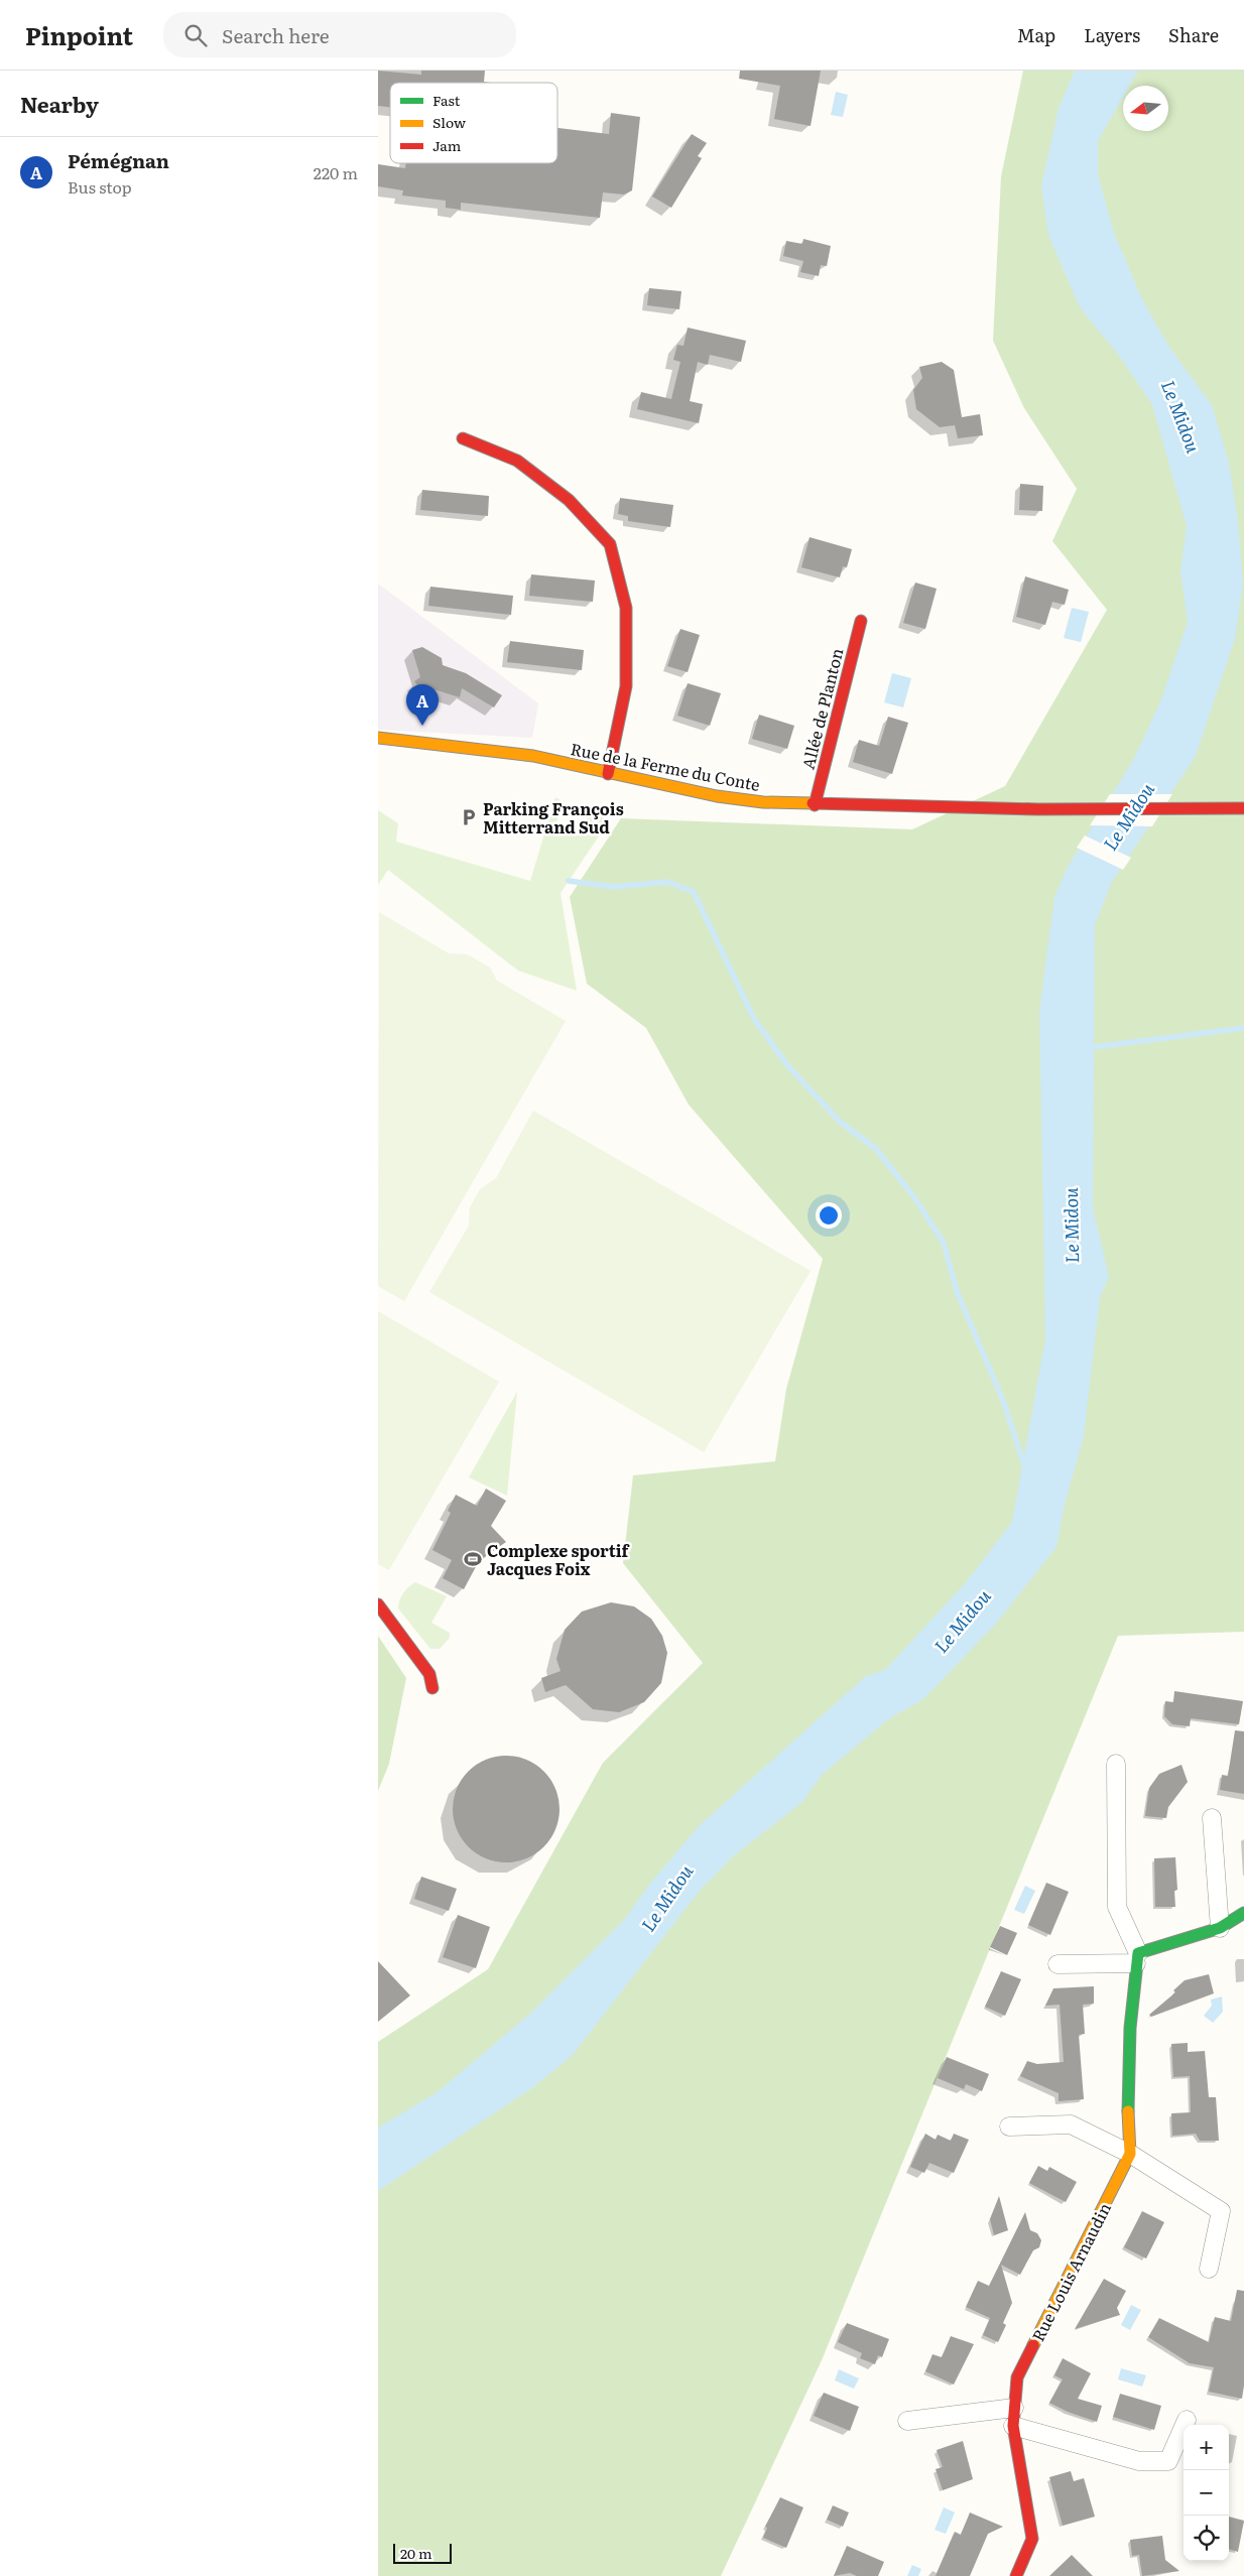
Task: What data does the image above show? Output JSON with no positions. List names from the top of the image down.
{
  "streets": {
    "street": ["Allée de Planton", "Rue de la Ferme du Conte", "Rue Louis Arnaudin"]
  },
  "crossings": [
    ["Allée de Planton", "Rue de la Ferme du Conte"]
  ],
  "water": ["Le Midou"],
  "places": {
    "parking": ["Parking François Mitterrand Sud"],
    "sports": ["Complexe sportif Jacques Foix"]
  },
  "legend": ["Fast", "Slow", "Jam"],
  "scale_bar": "20 m",
  "north": "left",
  "page": {
    "header": "Pinpoint",
    "search": "Search here",
    "nav": ["Map", "Layers", "Share"],
    "heading": "Nearby",
    "list": [
      {
        "mark": "A",
        "name": "Pémégnan",
        "note": "Bus stop",
        "value": "220 m"
      }
    ],
    "pins": "A",
    "map_buttons": ["+", "−"],
    "scale": "20 m"
  }
}
